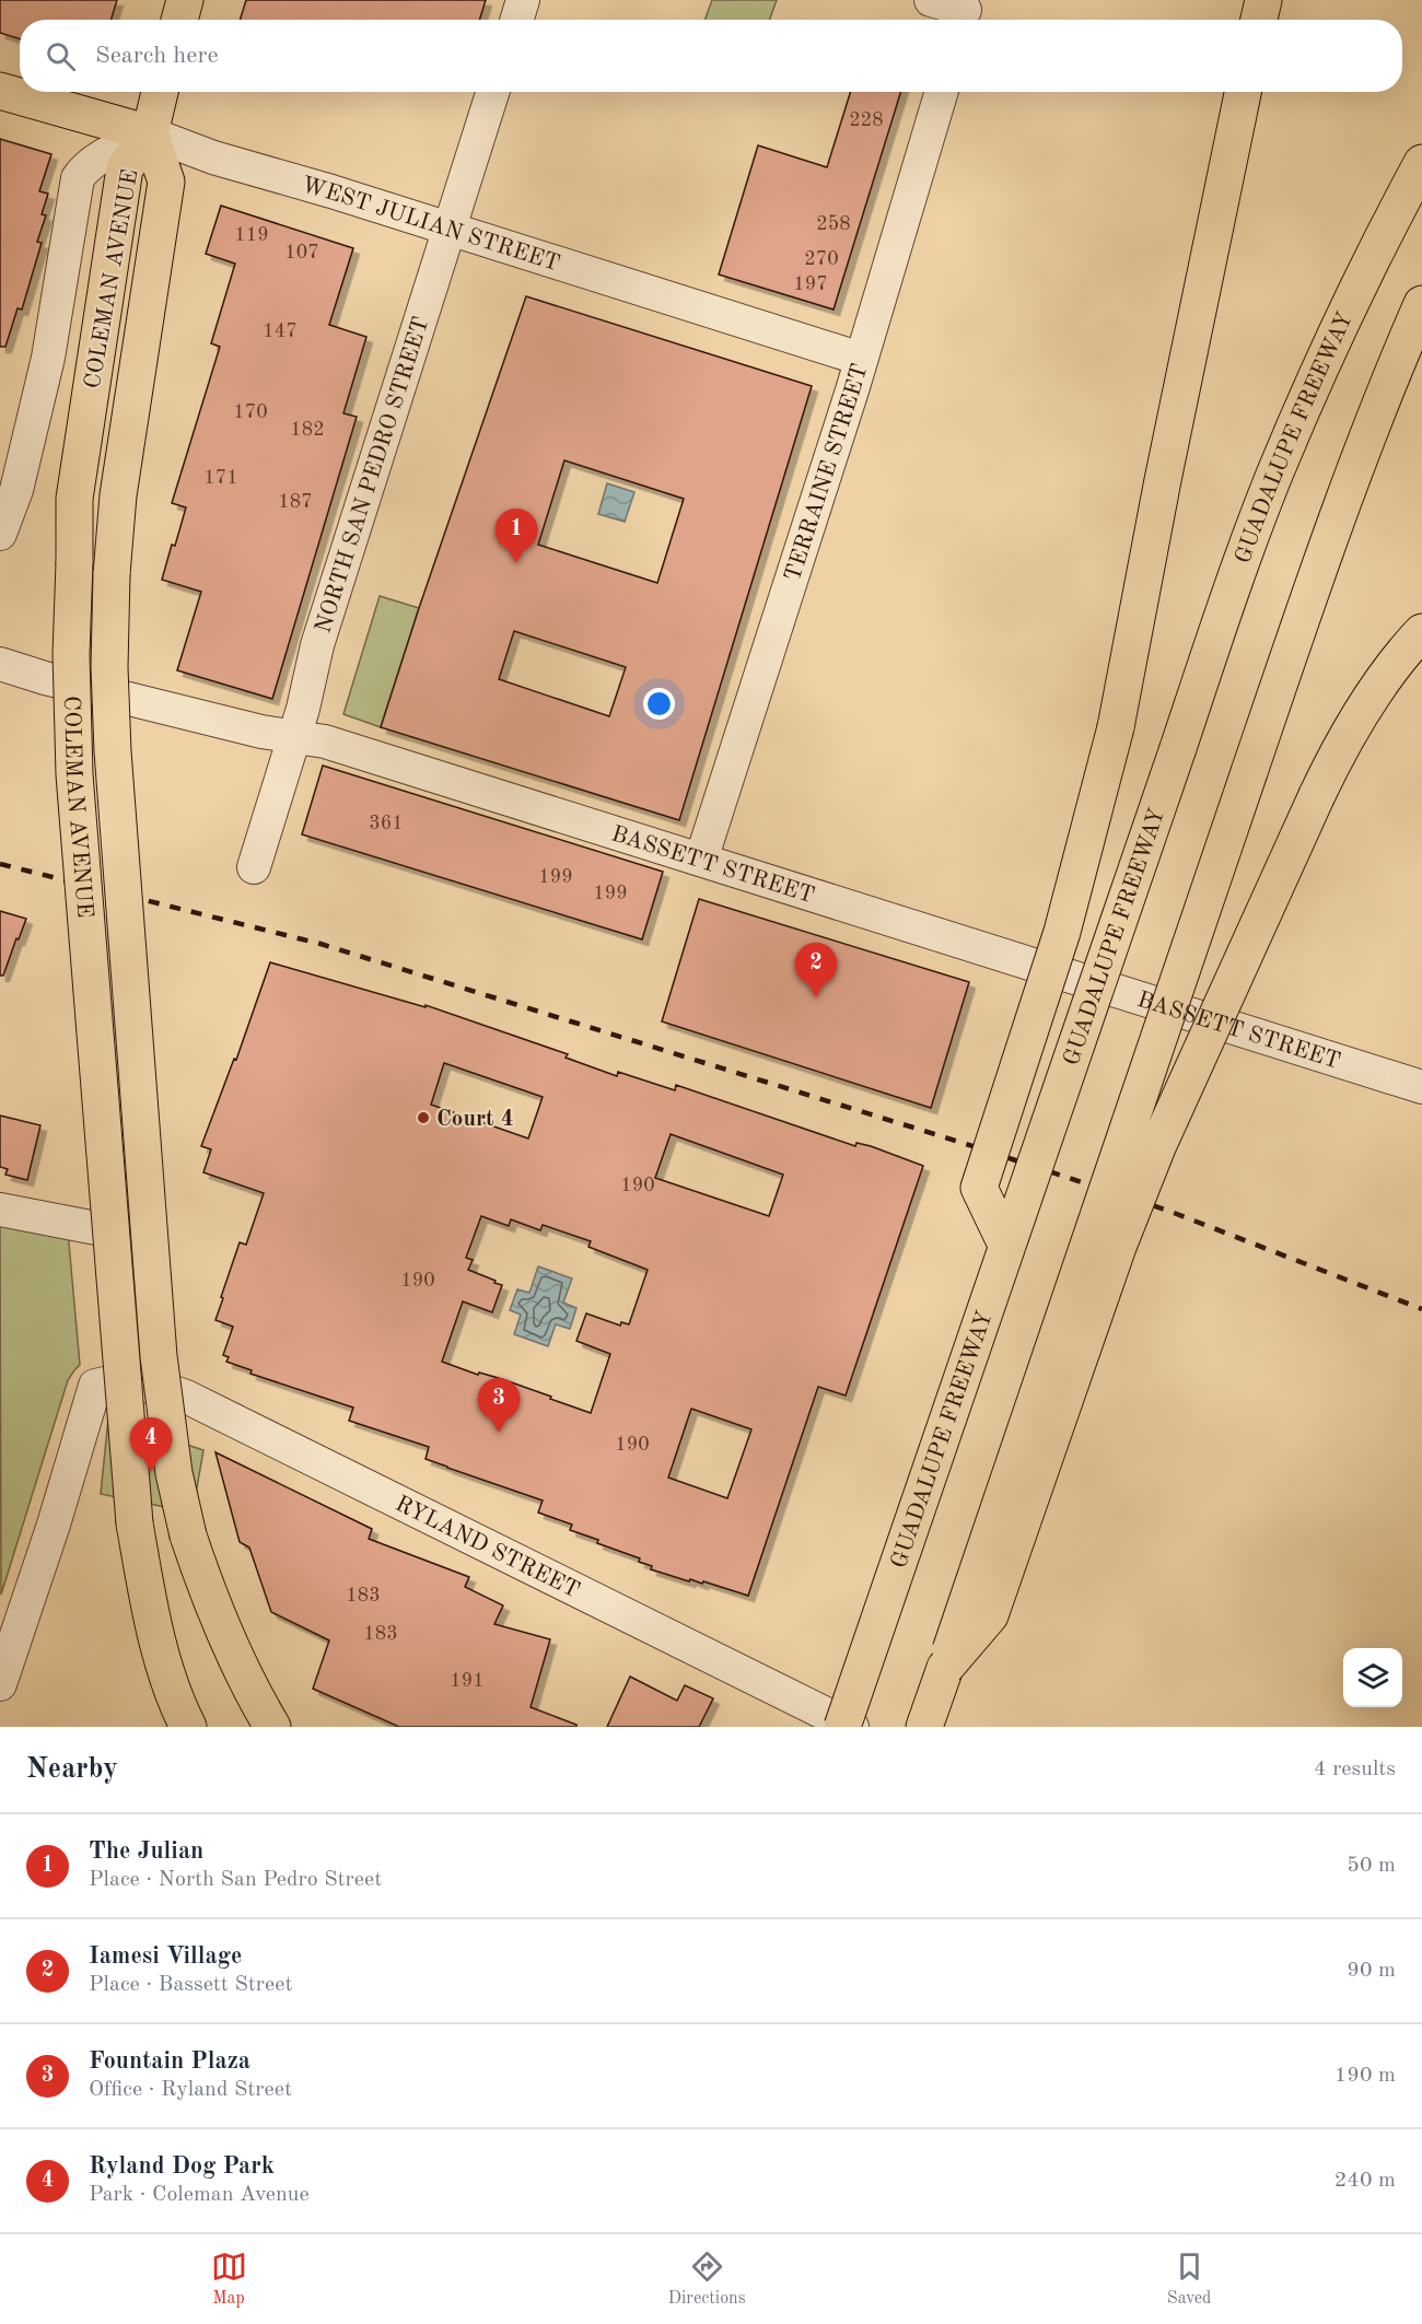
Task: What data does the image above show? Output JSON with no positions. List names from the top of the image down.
{
  "streets": {
    "main road": ["WEST JULIAN STREET", "COLEMAN AVENUE", "GUADALUPE FREEWAY"],
    "street": [
      "TERRAINE STREET",
      "NORTH SAN PEDRO STREET",
      "BASSETT STREET",
      "RYLAND STREET"
    ]
  },
  "crossings": [
    ["WEST JULIAN STREET", "COLEMAN AVENUE"],
    ["WEST JULIAN STREET", "TERRAINE STREET"],
    ["WEST JULIAN STREET", "NORTH SAN PEDRO STREET"],
    ["TERRAINE STREET", "BASSETT STREET"],
    ["NORTH SAN PEDRO STREET", "BASSETT STREET"]
  ],
  "places": ["Court 4"],
  "house_numbers": [
    "228",
    "258",
    "119",
    "107",
    "270",
    "197",
    "147",
    "170",
    "182",
    "171",
    "187",
    "361",
    "199",
    "199",
    "190",
    "190",
    "190",
    "183",
    "183",
    "191"
  ],
  "page": {
    "search": "Search here",
    "pins": [
      "1",
      "2",
      "3",
      "4"
    ],
    "heading": ["Nearby", "4 results"],
    "list": [
      {
        "mark": "1",
        "name": "The Julian",
        "note": "Place · North San Pedro Street",
        "value": "50 m"
      },
      {
        "mark": "2",
        "name": "Iamesi Village",
        "note": "Place · Bassett Street",
        "value": "90 m"
      },
      {
        "mark": "3",
        "name": "Fountain Plaza",
        "note": "Office · Ryland Street",
        "value": "190 m"
      },
      {
        "mark": "4",
        "name": "Ryland Dog Park",
        "note": "Park · Coleman Avenue",
        "value": "240 m"
      }
    ],
    "nav": ["Map", "Directions", "Saved"]
  }
}
